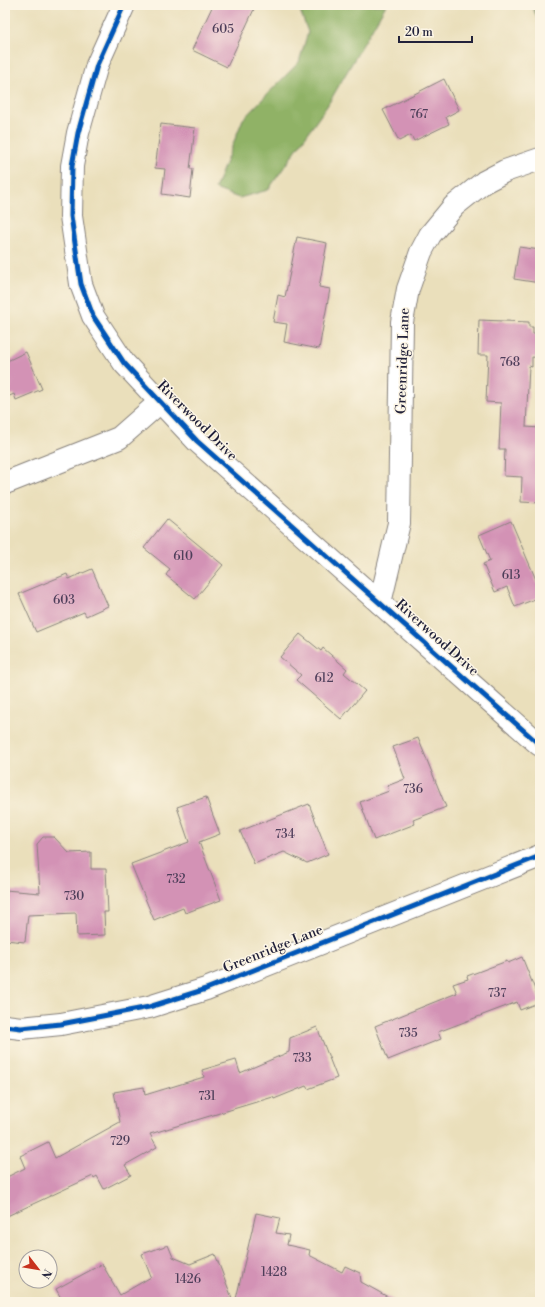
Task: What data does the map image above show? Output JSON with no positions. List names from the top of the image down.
{
  "streets": {
    "street": ["Greenridge Lane", "Riverwood Drive"]
  },
  "crossings": [
    ["Greenridge Lane", "Riverwood Drive"]
  ],
  "house_numbers": [
    "605",
    "767",
    "768",
    "610",
    "613",
    "603",
    "612",
    "736",
    "734",
    "732",
    "730",
    "737",
    "735",
    "733",
    "731",
    "729",
    "1428",
    "1426"
  ],
  "scale_bar": "20 m",
  "north": "bottom right"
}
